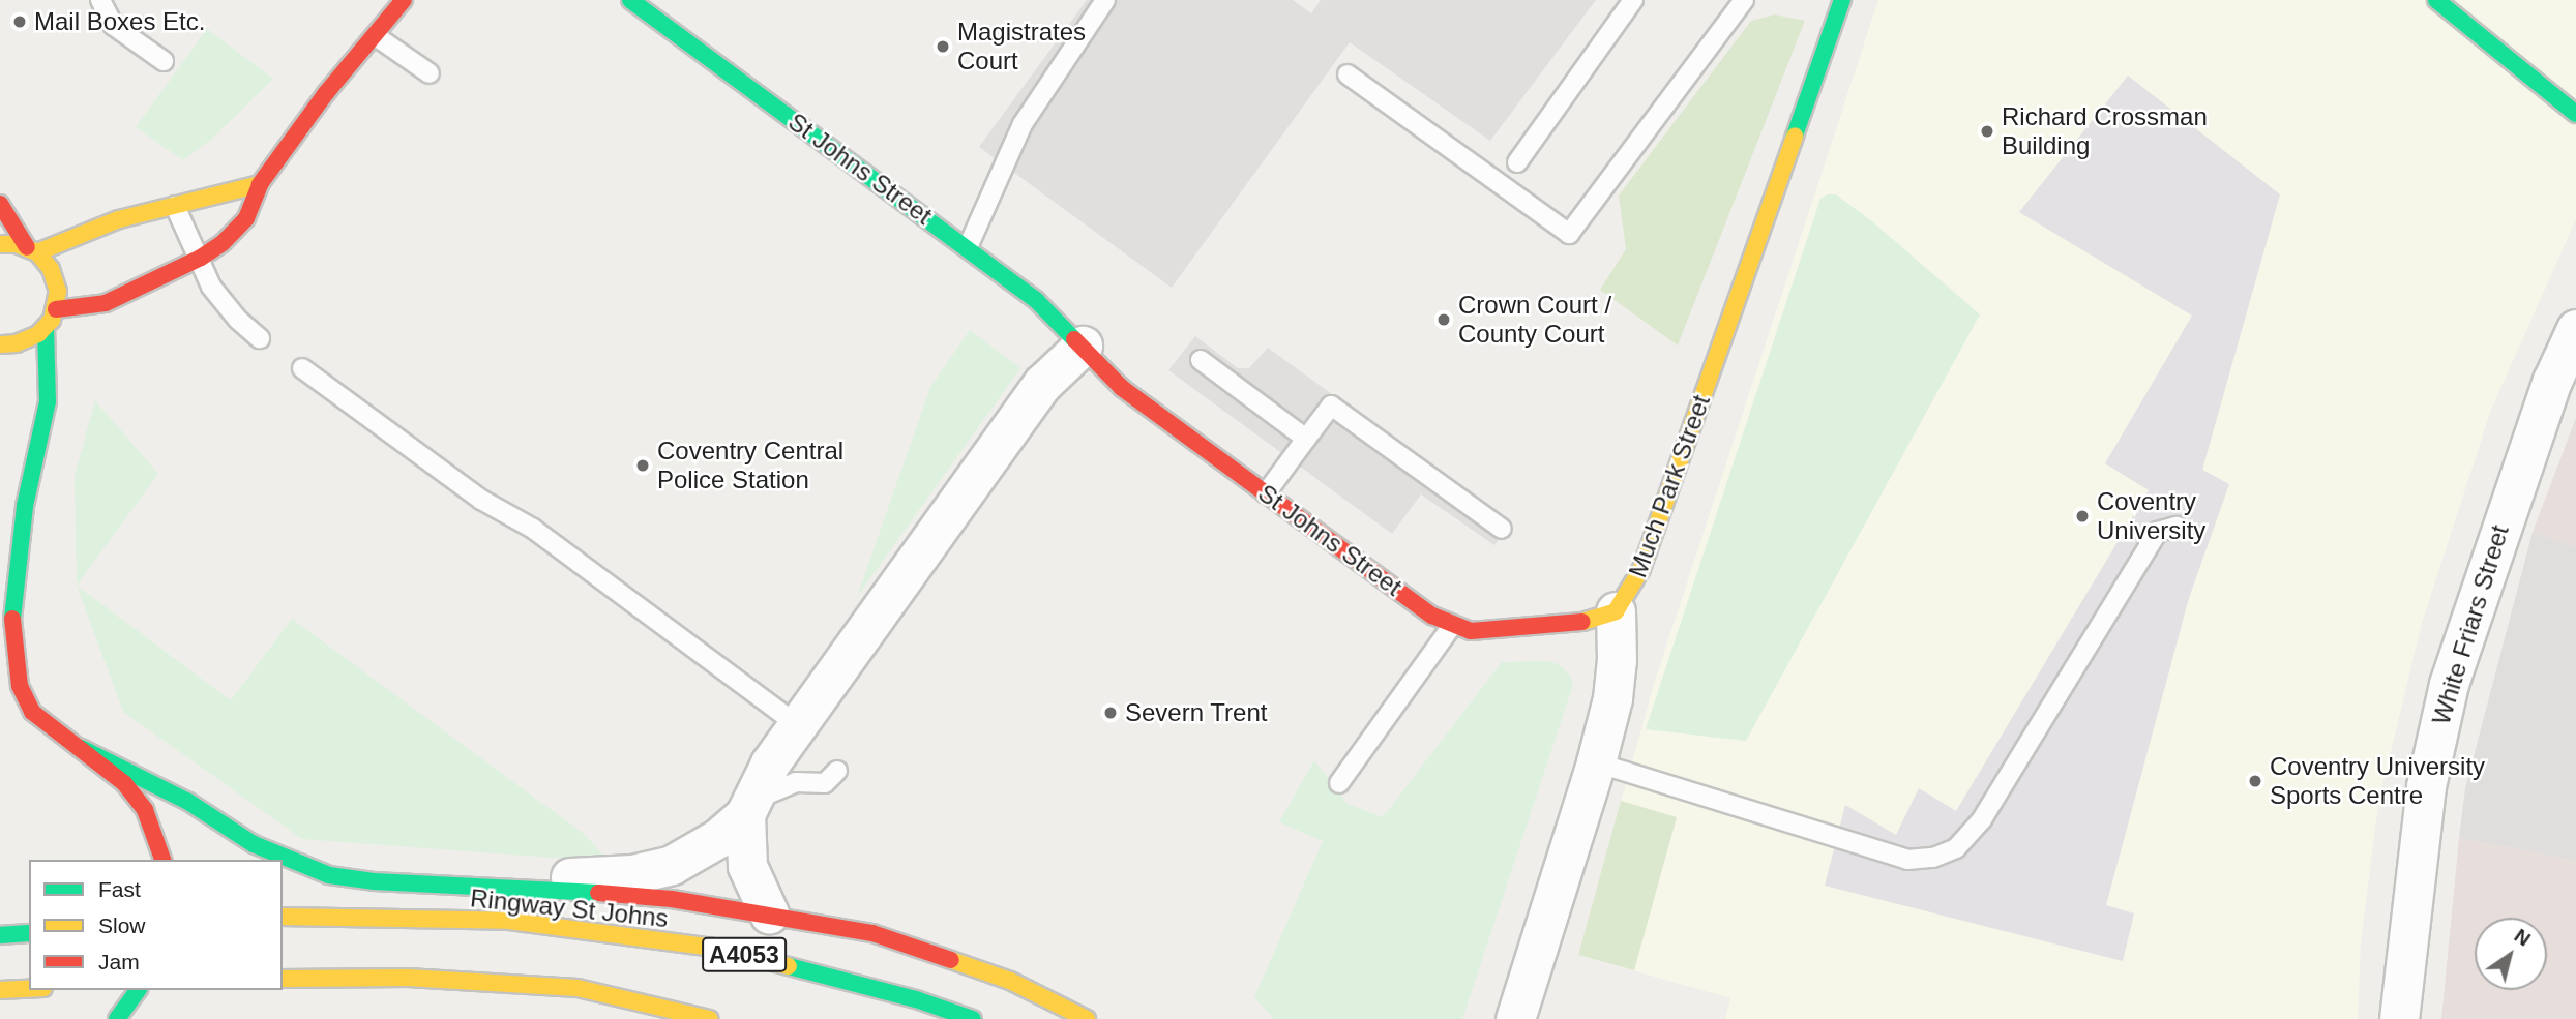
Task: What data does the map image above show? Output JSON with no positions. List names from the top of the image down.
{
  "streets": {
    "main road": [
      "St Johns Street",
      "Much Park Street",
      "Ringway St Johns",
      "A4053"
    ],
    "street": ["White Friars Street"]
  },
  "crossings": [
    ["St Johns Street", "Much Park Street"]
  ],
  "places": [
    "Mail Boxes Etc.",
    "Magistrates Court",
    "Richard Crossman Building",
    "Crown Court / County Court",
    "Coventry Central Police Station",
    "Coventry University",
    "Severn Trent",
    "Coventry University Sports Centre"
  ],
  "legend": ["Fast", "Slow", "Jam"],
  "north": "top right"
}
